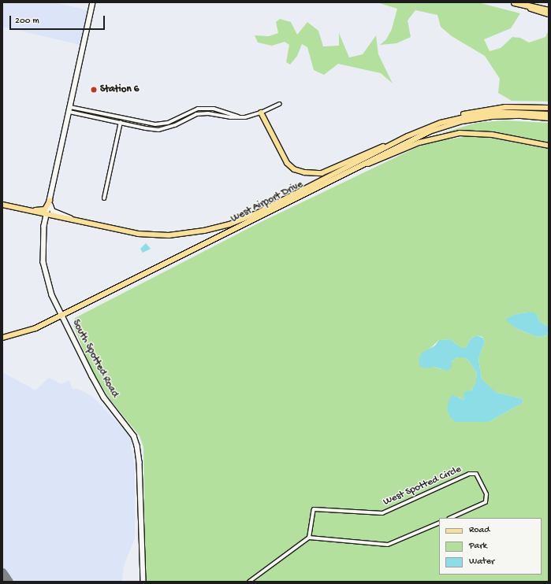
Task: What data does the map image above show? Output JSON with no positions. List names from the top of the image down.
{
  "streets": {
    "main road": ["West Airport Drive", "South Spotted Road"],
    "street": ["West Spotted Circle"]
  },
  "crossings": [
    ["West Airport Drive", "South Spotted Road"]
  ],
  "places": ["Station 6"],
  "legend": ["Road", "Park", "Water"],
  "scale_bar": "200 m"
}
